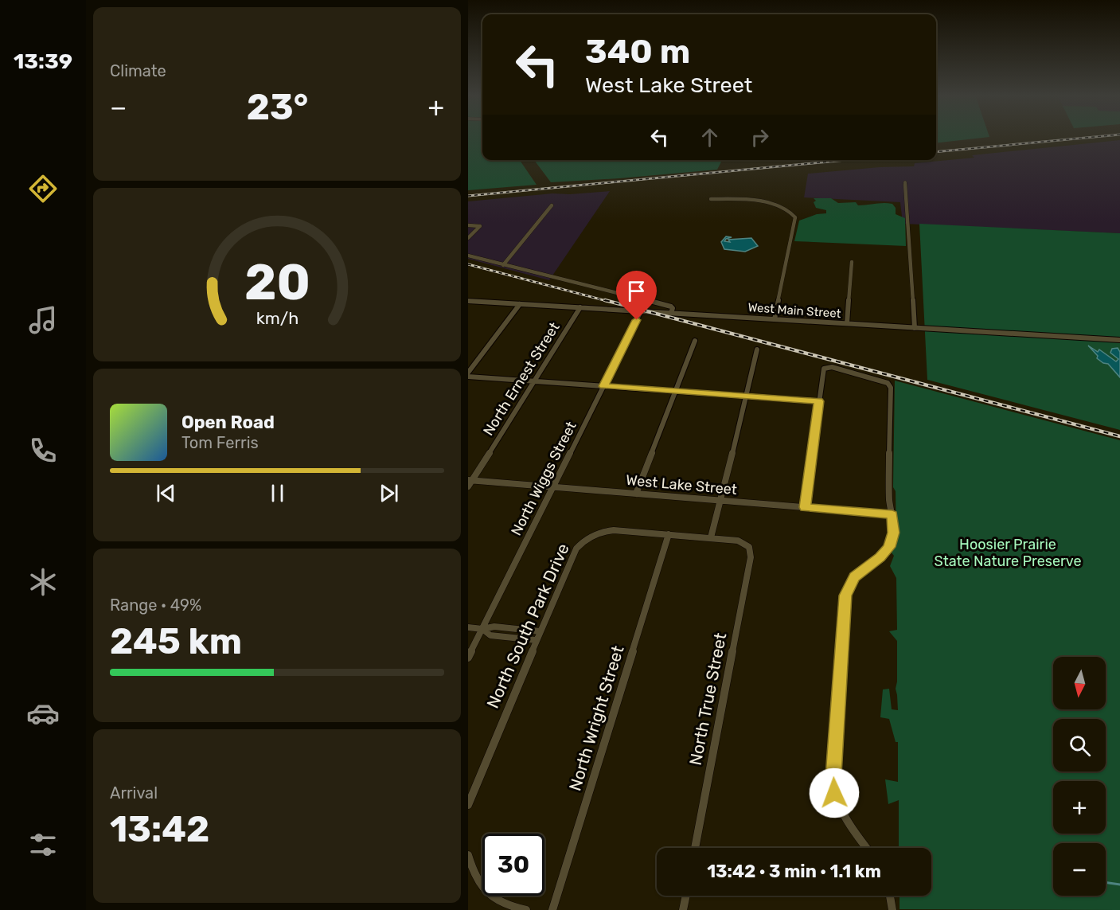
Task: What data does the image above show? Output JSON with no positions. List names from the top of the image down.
{
  "streets": {
    "street": [
      "West Main Street",
      "North Ernest Street",
      "North Wiggs Street",
      "West Lake Street",
      "North South Park Drive",
      "North True Street",
      "North Wright Street"
    ]
  },
  "crossings": [
    ["West Main Street", "North Ernest Street"],
    ["West Main Street", "North Wiggs Street"],
    ["North Ernest Street", "West Lake Street"],
    ["North Wiggs Street", "West Lake Street"],
    ["North South Park Drive", "North True Street"],
    ["North South Park Drive", "North Wright Street"]
  ],
  "parks": ["Hoosier Prairie State Nature Preserve"],
  "north": "bottom",
  "page": {
    "tabs": "13:39",
    "tile": [
      "Climate",
      ["Range · 49%", "245 km"],
      ["Arrival", "13:42"]
    ],
    "turn": ["340 m", "West Lake Street"],
    "heat": ["−", "23°", "+"],
    "song": ["Open Road", "Tom Ferris"],
    "map_buttons": ["+", "−"],
    "limit": "30",
    "trip": "13:42 · 3 min · 1.1 km",
    "gauge": ["20", "km/h"]
  }
}
